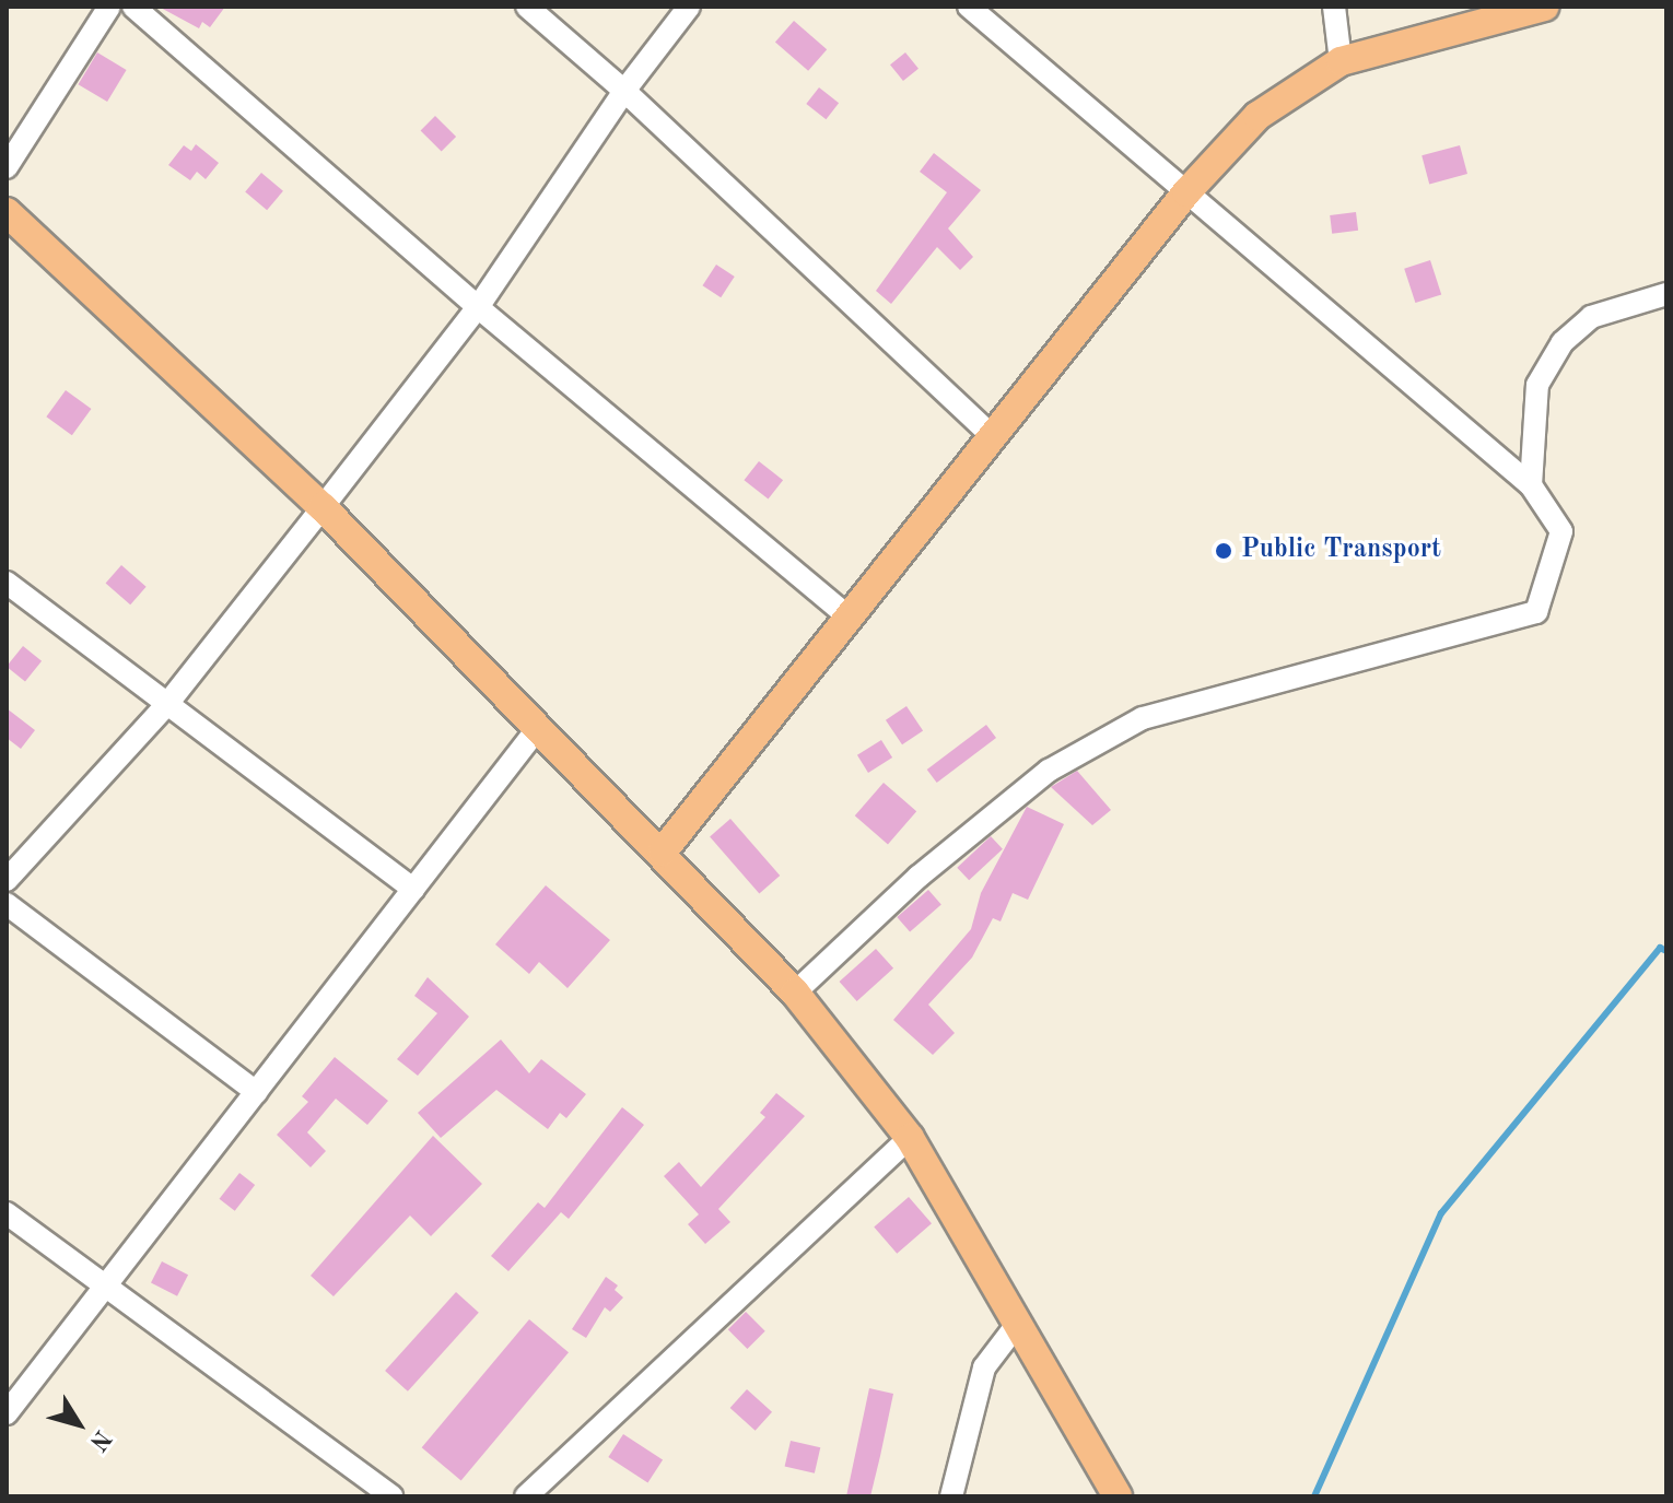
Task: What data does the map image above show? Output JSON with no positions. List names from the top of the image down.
{
  "places": ["Public Transport"],
  "north": "bottom right"
}
